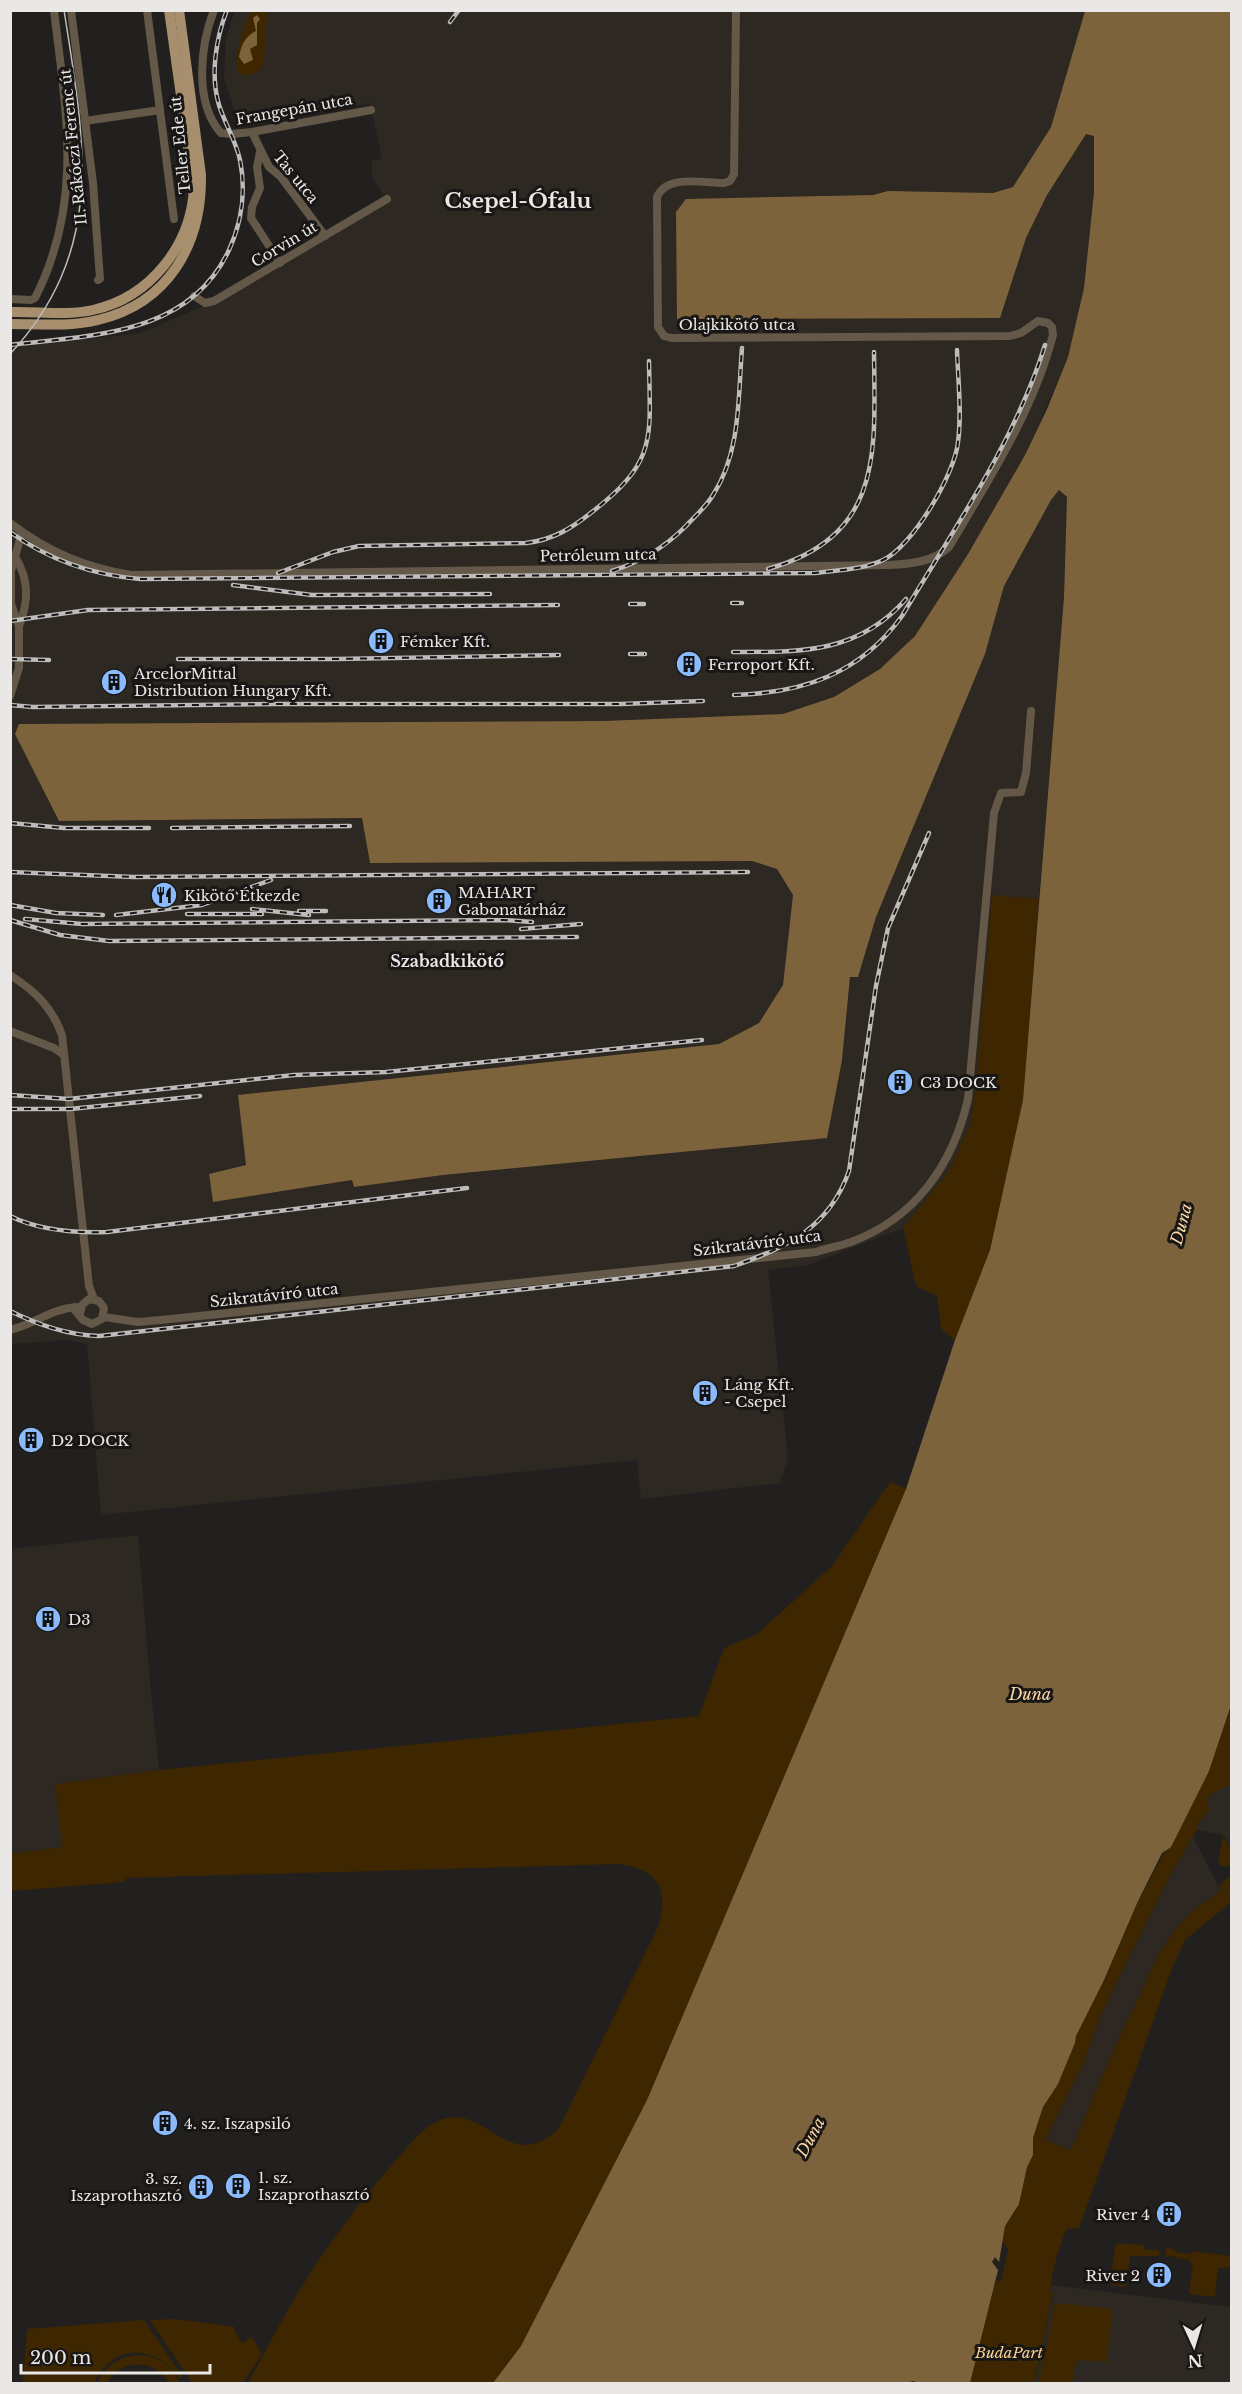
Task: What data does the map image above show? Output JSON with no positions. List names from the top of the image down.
{
  "streets": {
    "main road": ["Teller Ede út"],
    "street": [
      "Frangepán utca",
      "II. Rákóczi Ferenc út",
      "Tas utca",
      "Corvin út",
      "Olajkikötő utca",
      "Petróleum utca",
      "Szikratávíró utca"
    ]
  },
  "crossings": [
    ["Frangepán utca", "Tas utca"],
    ["Tas utca", "Corvin út"],
    ["Olajkikötő utca", "Petróleum utca"]
  ],
  "districts": ["Csepel-Ófalu", "Szabadkikötő"],
  "water": ["Duna"],
  "parks": ["BudaPart"],
  "places": {
    "building": [
      "Fémker Kft.",
      "Ferroport Kft.",
      "ArcelorMittal Distribution Hungary Kft.",
      "MAHART Gabonatárház",
      "C3 DOCK",
      "Láng Kft. - Csepel",
      "D2 DOCK",
      "D3",
      "4. sz. Iszapsiló",
      "1. sz. Iszaprothasztó",
      "3. sz. Iszaprothasztó",
      "River 4",
      "River 2"
    ],
    "restaurant": ["Kikötő Étkezde"]
  },
  "scale_bar": "200 m",
  "north": "bottom"
}
